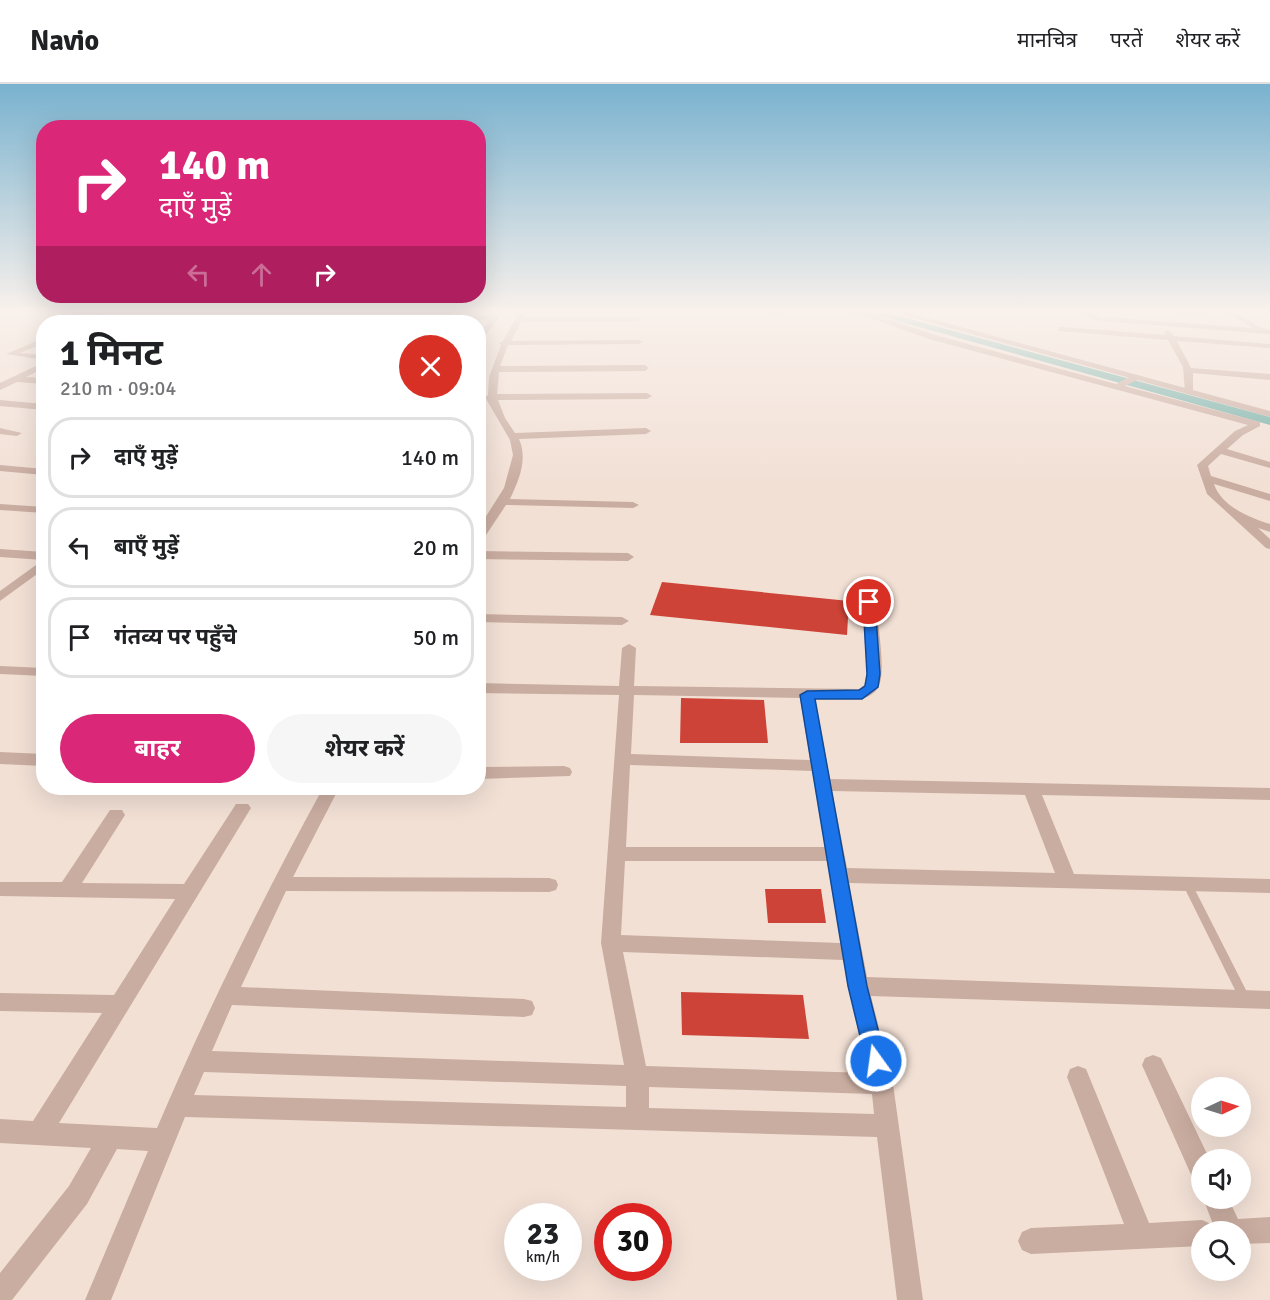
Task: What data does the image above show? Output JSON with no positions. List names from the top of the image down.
{
  "north": "right",
  "page": {
    "header": "Navio",
    "nav": ["मानचित्र", "परतें", "शेयर करें"],
    "turn": ["140 m", "दाएँ मुड़ें"],
    "heading": ["1 मिनट", "210 m · 09:04"],
    "list": [
      {
        "name": "दाएँ मुड़ें",
        "value": "140 m"
      },
      {
        "name": "बाएँ मुड़ें",
        "value": "20 m"
      },
      {
        "name": "गंतव्य पर पहुँचे",
        "value": "50 m"
      }
    ],
    "buttons": ["बाहर", "शेयर करें"],
    "speed": "23 km/h",
    "limit": "30"
  }
}
